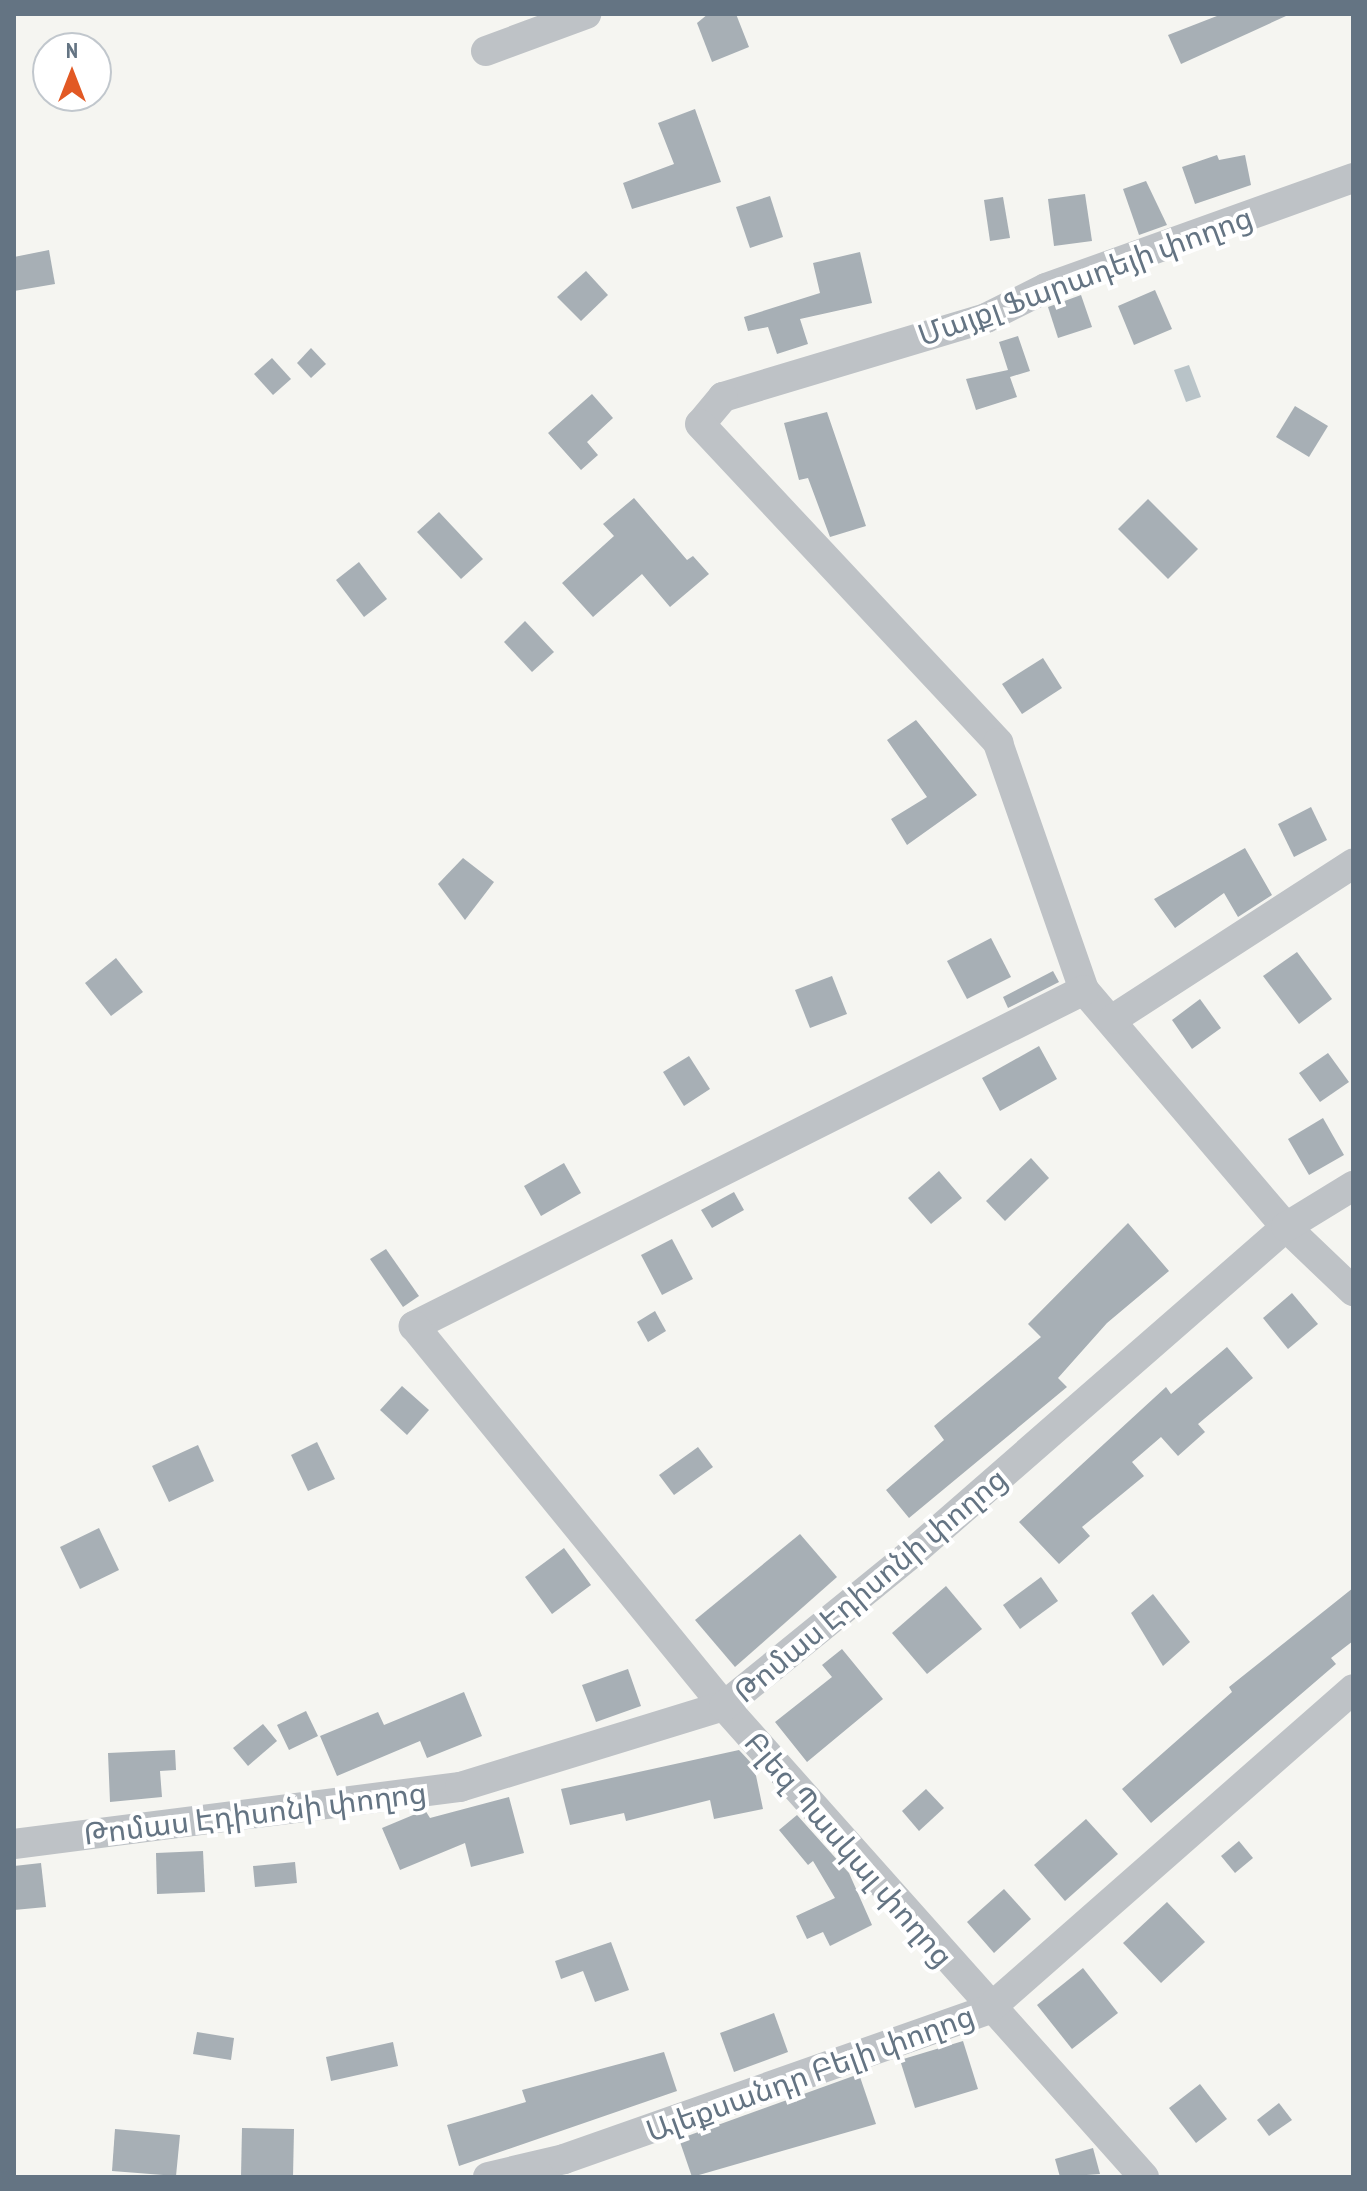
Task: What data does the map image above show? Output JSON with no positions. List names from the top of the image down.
{
  "streets": {
    "street": [
      "Մայքլ Ֆարադեյի փողոց",
      "Թոմաս Էդիսոնի փողոց",
      "Բլեզ Պասկալ փողոց",
      "Ալեքսանդր Բելի փողոց"
    ]
  },
  "crossings": [
    ["Մայքլ Ֆարադեյի փողոց", "Բլեզ Պասկալ փողոց"],
    ["Թոմաս Էդիսոնի փողոց", "Բլեզ Պասկալ փողոց"],
    ["Բլեզ Պասկալ փողոց", "Ալեքսանդր Բելի փողոց"]
  ],
  "north": "top"
}
